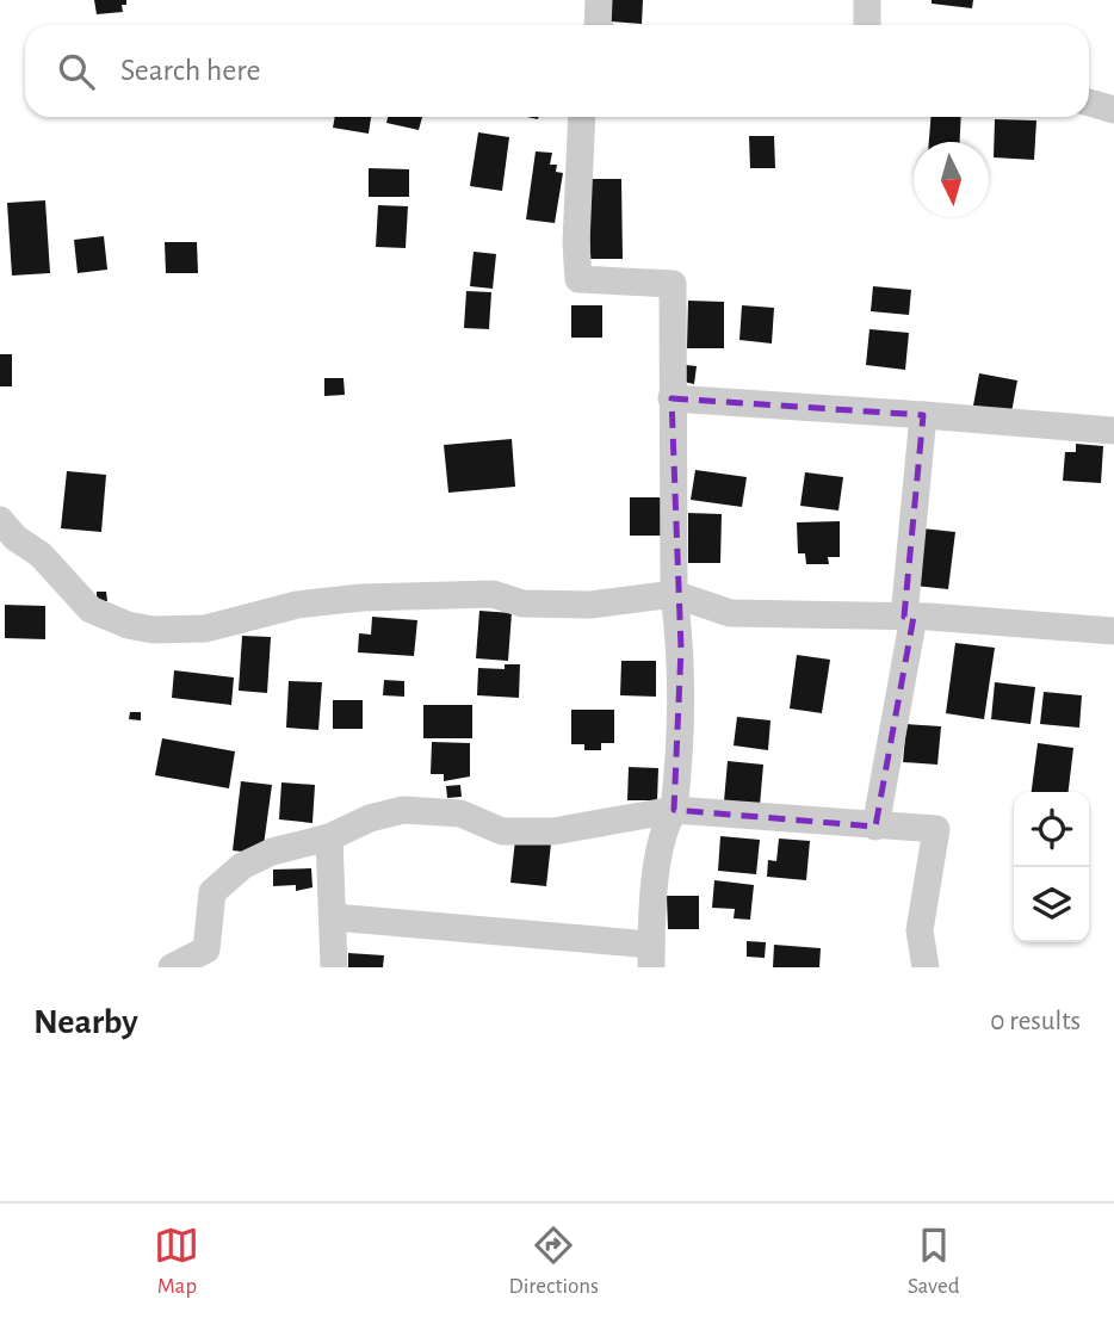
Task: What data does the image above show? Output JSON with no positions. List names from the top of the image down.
{
  "north": "bottom",
  "page": {
    "search": "Search here",
    "heading": ["Nearby", "0 results"],
    "nav": ["Map", "Directions", "Saved"]
  }
}
